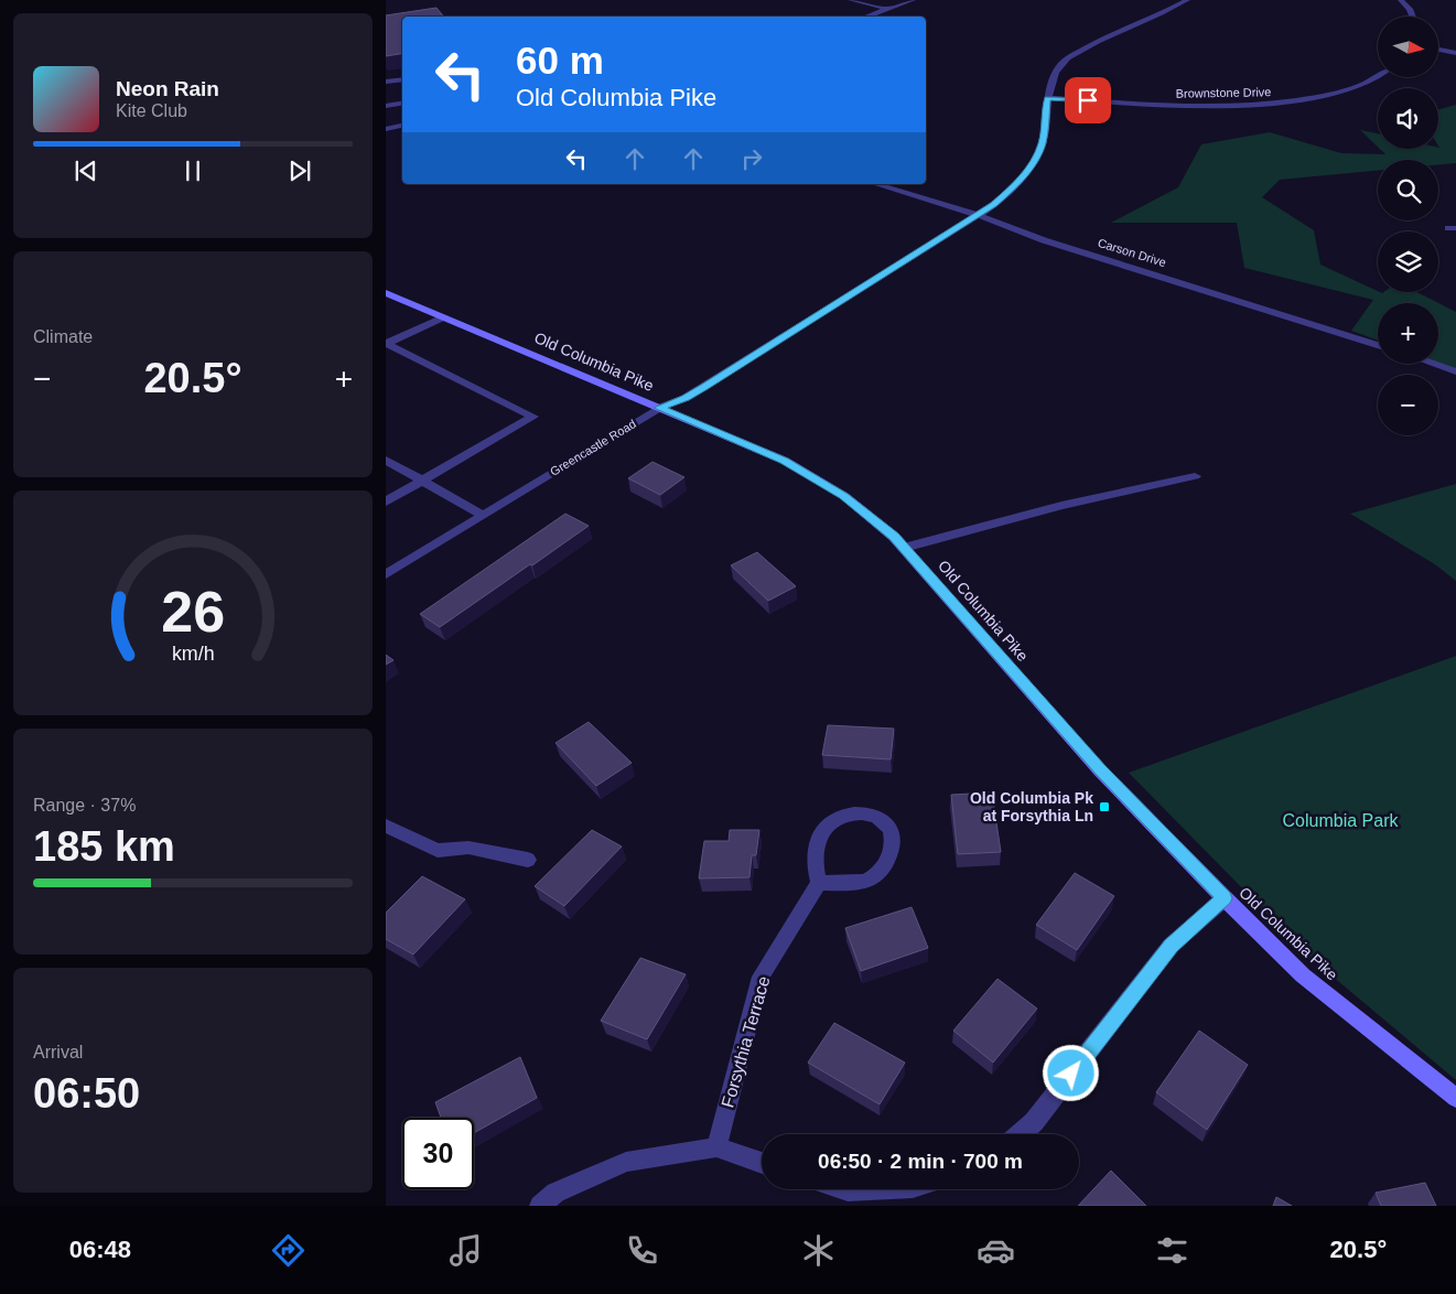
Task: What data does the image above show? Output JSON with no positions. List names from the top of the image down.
{
  "streets": {
    "main road": ["Old Columbia Pike"],
    "street": [
      "Brownstone Drive",
      "Carson Drive",
      "Greencastle Road",
      "Forsythia Terrace"
    ]
  },
  "crossings": [
    ["Brownstone Drive", "Greencastle Road"],
    ["Carson Drive", "Greencastle Road"],
    ["Old Columbia Pike", "Greencastle Road"]
  ],
  "parks": ["Columbia Park"],
  "places": {
    "transit": ["Old Columbia Pk at Forsythia Ln"]
  },
  "north": "right",
  "page": {
    "map_buttons": ["+", "−"],
    "turn": ["60 m", "Old Columbia Pike"],
    "song": ["Neon Rain", "Kite Club"],
    "tile": [
      "Climate",
      ["Range · 37%", "185 km"],
      ["Arrival", "06:50"]
    ],
    "heat": ["−", "20.5°", "+"],
    "limit": "30",
    "trip": "06:50 · 2 min · 700 m",
    "tabs": ["06:48", "20.5°"],
    "gauge": ["26", "km/h"]
  }
}
